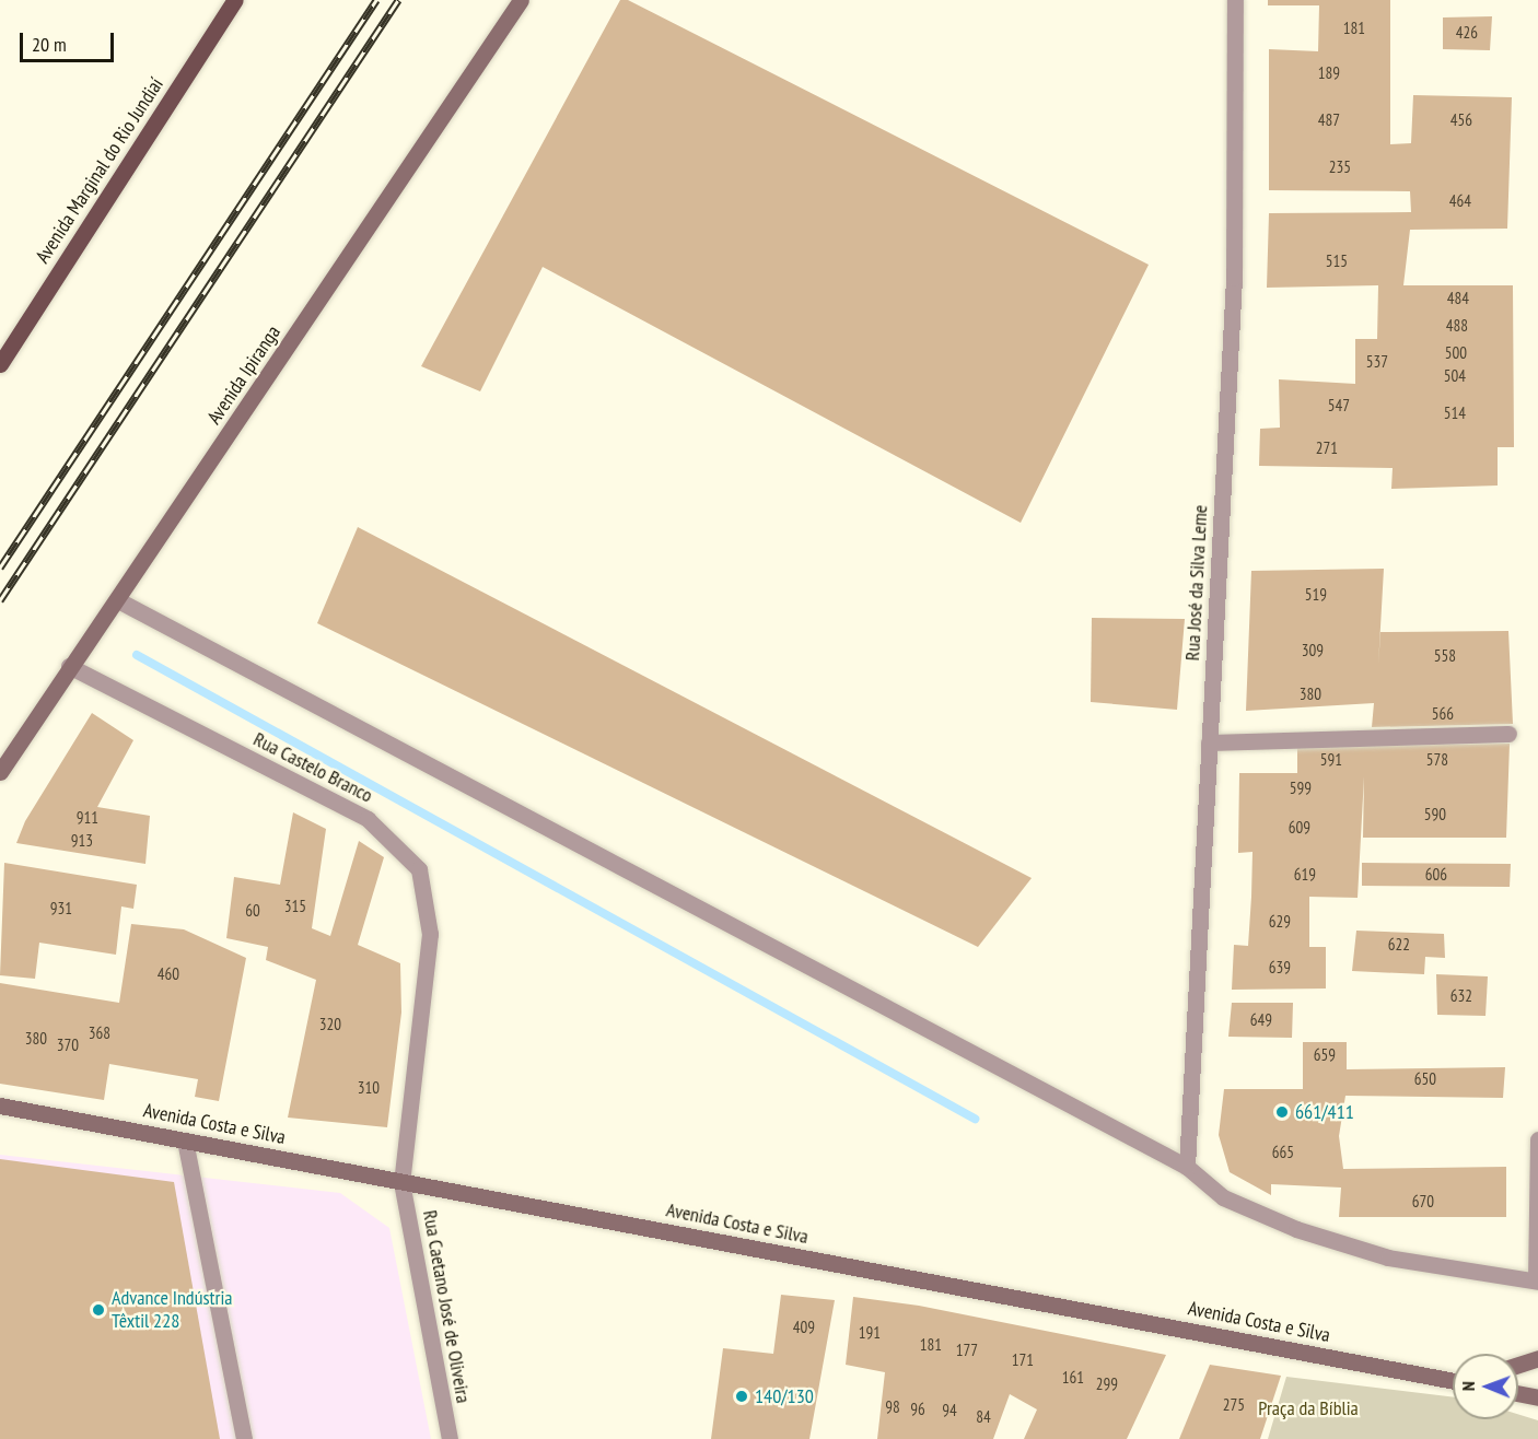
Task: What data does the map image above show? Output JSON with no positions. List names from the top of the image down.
{
  "streets": {
    "main road": ["Avenida Marginal do Rio Jundiaí", "Avenida Ipiranga", "Avenida Costa e Silva"],
    "street": ["Rua José da Silva Leme", "Rua Castelo Branco", "Rua Caetano José de Oliveira"]
  },
  "crossings": [
    ["Avenida Ipiranga", "Rua Castelo Branco"],
    ["Rua Castelo Branco", "Avenida Costa e Silva"],
    ["Rua Castelo Branco", "Rua Caetano José de Oliveira"],
    ["Avenida Costa e Silva", "Rua Caetano José de Oliveira"]
  ],
  "parks": ["Praça da Bíblia"],
  "places": ["661/411", "Advance Indústria Têxtil 228", "140/130"],
  "house_numbers": [
    "181",
    "426",
    "189",
    "487",
    "456",
    "235",
    "464",
    "515",
    "484",
    "488",
    "500",
    "537",
    "504",
    "547",
    "514",
    "271",
    "519",
    "309",
    "558",
    "380",
    "566",
    "591",
    "578",
    "599",
    "590",
    "911",
    "609",
    "913",
    "619",
    "606",
    "315",
    "931",
    "60",
    "629",
    "622",
    "639",
    "460",
    "632",
    "649",
    "320",
    "368",
    "380",
    "370",
    "659",
    "650",
    "310",
    "665",
    "670",
    "409",
    "191",
    "181",
    "177",
    "171",
    "161",
    "299",
    "275",
    "98",
    "96",
    "94",
    "84"
  ],
  "scale_bar": "20 m",
  "north": "left"
}
